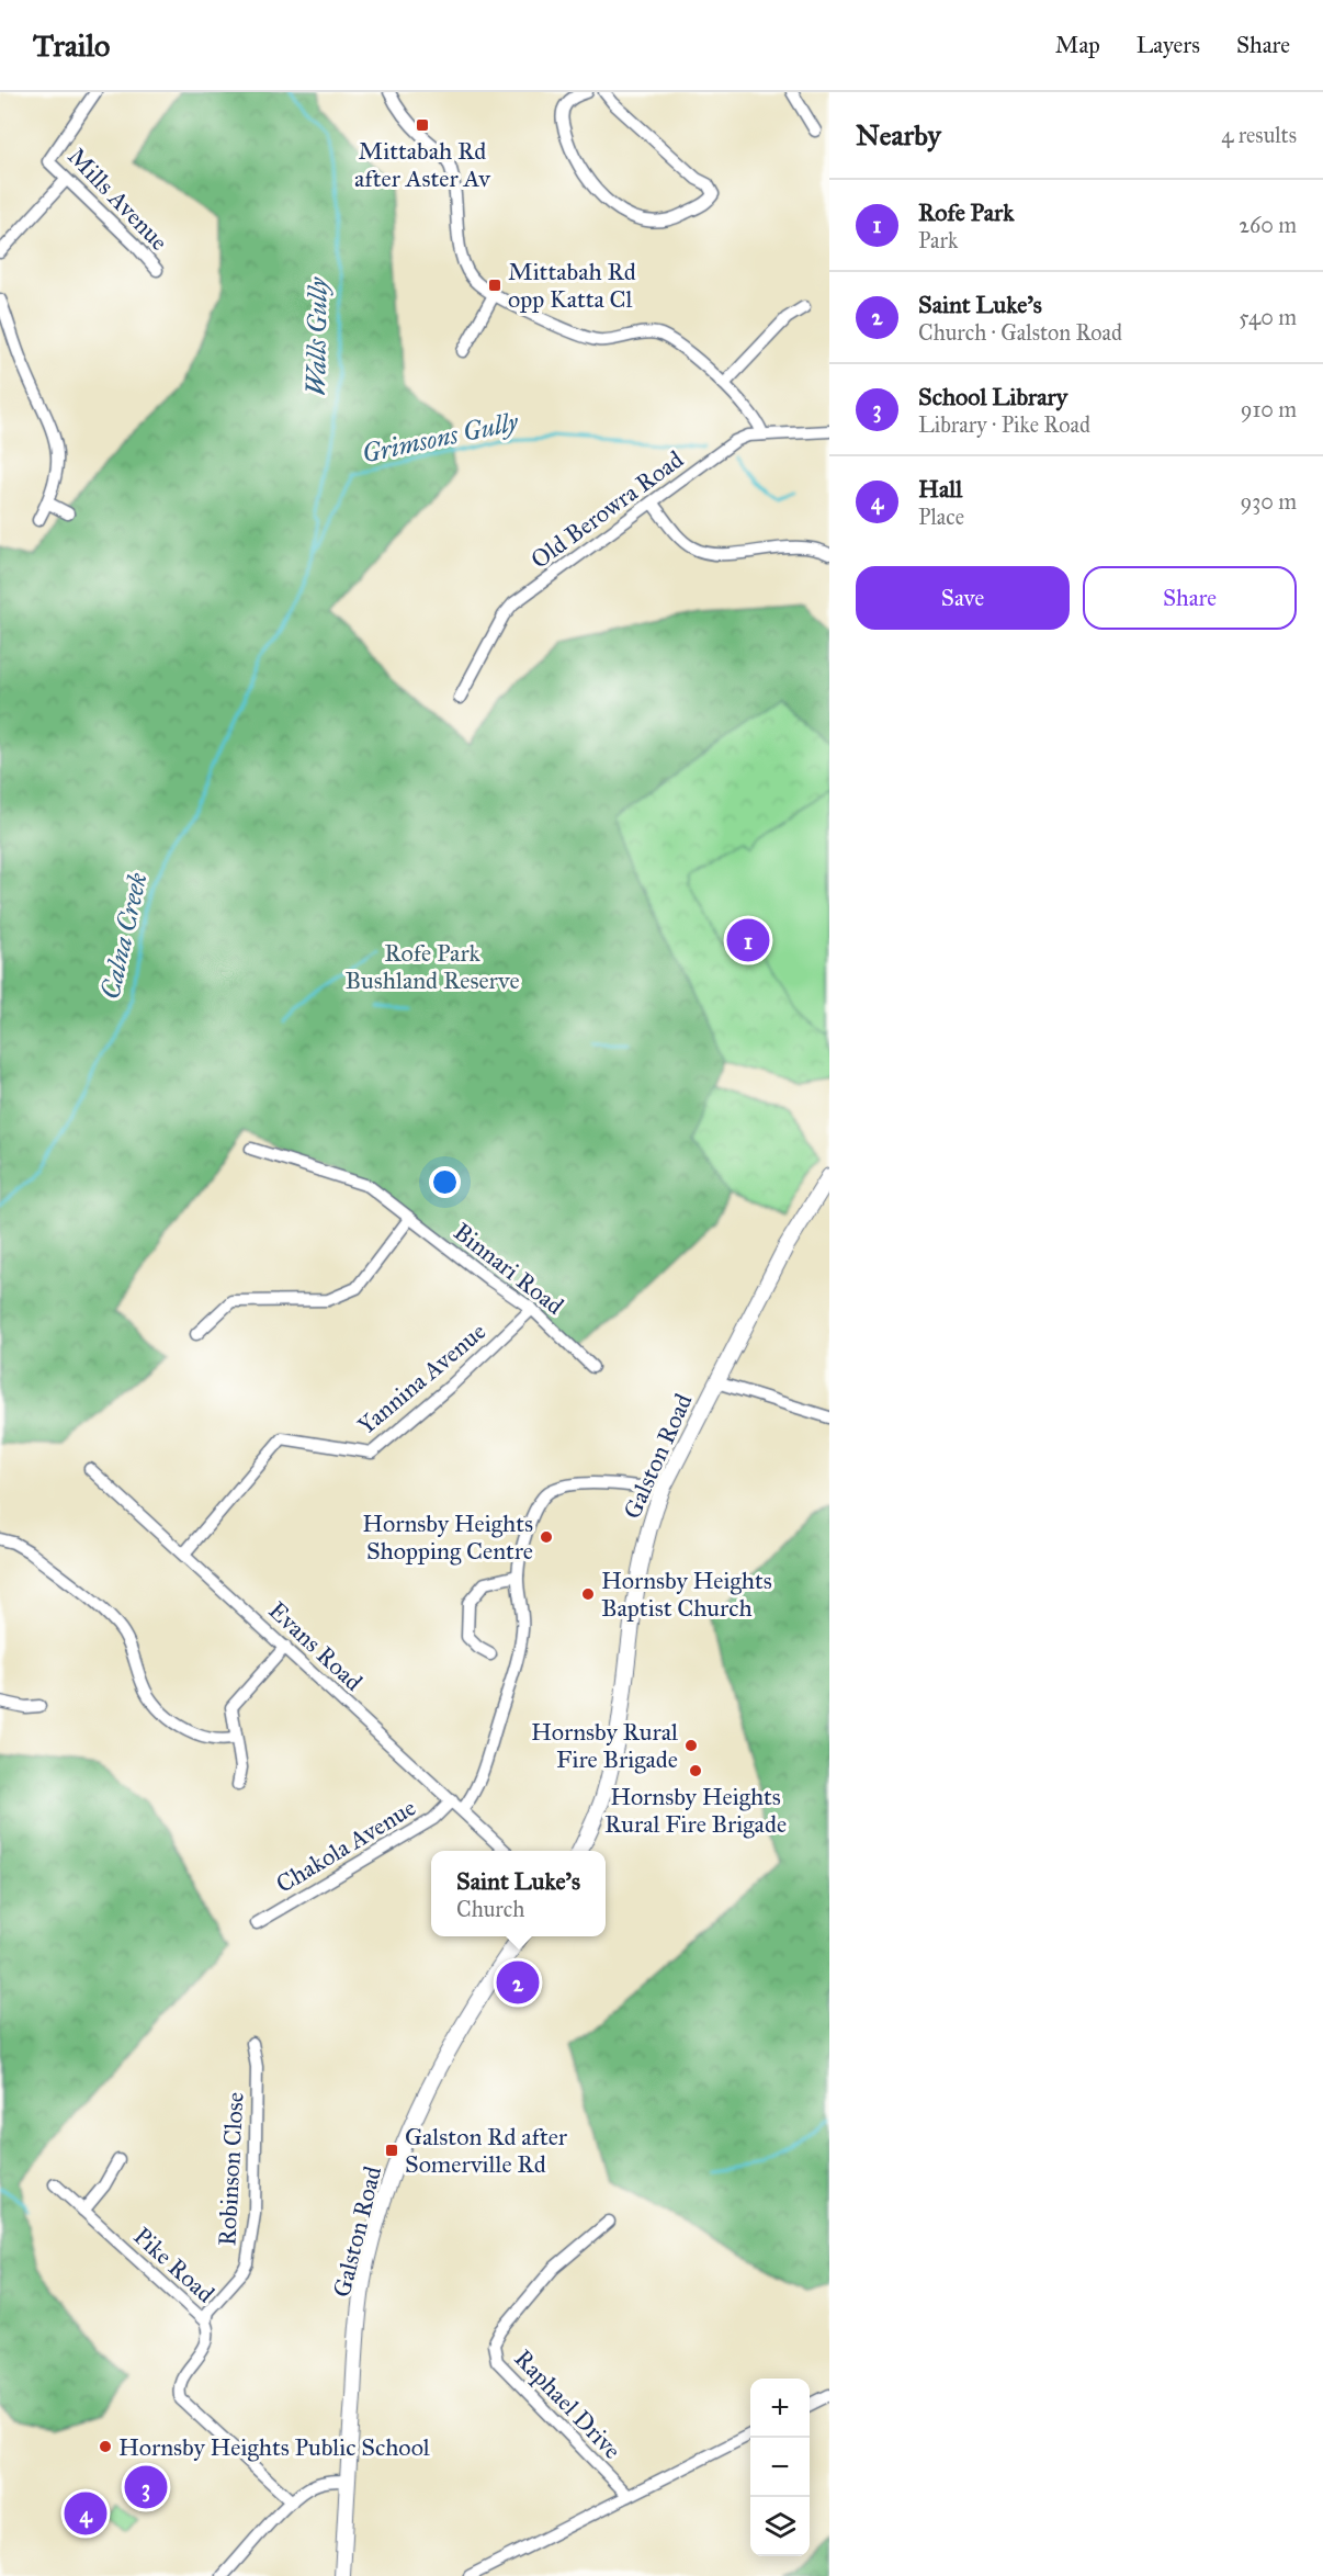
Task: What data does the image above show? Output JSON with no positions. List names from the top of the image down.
{
  "streets": {
    "main road": ["Galston Road"],
    "street": [
      "Mills Avenue",
      "Old Berowra Road",
      "Binnari Road",
      "Yannina Avenue",
      "Evans Road",
      "Chakola Avenue",
      "Robinson Close",
      "Pike Road",
      "Raphael Drive"
    ]
  },
  "crossings": [
    ["Binnari Road", "Yannina Avenue"],
    ["Yannina Avenue", "Evans Road"],
    ["Evans Road", "Chakola Avenue"],
    ["Robinson Close", "Pike Road"]
  ],
  "water": ["Walls Gully", "Grimsons Gully", "Calna Creek"],
  "parks": ["Rofe Park Bushland Reserve"],
  "places": {
    "transit": ["Mittabah Rd after Aster Av", "Mittabah Rd opp Katta Cl", "Galston Rd after Somerville Rd"],
    "other": [
      "Hornsby Heights Shopping Centre",
      "Hornsby Heights Baptist Church",
      "Hornsby Rural Fire Brigade",
      "Hornsby Heights Rural Fire Brigade",
      "Hornsby Heights Public School"
    ]
  },
  "page": {
    "header": "Trailo",
    "nav": ["Map", "Layers", "Share"],
    "heading": ["Nearby", "4 results"],
    "list": [
      {
        "mark": "1",
        "name": "Rofe Park",
        "note": "Park",
        "value": "260 m"
      },
      {
        "mark": "2",
        "name": "Saint Luke's",
        "note": "Church · Galston Road",
        "value": "540 m"
      },
      {
        "mark": "3",
        "name": "School Library",
        "note": "Library · Pike Road",
        "value": "910 m"
      },
      {
        "mark": "4",
        "name": "Hall",
        "note": "Place",
        "value": "930 m"
      }
    ],
    "buttons": ["Save", "Share"],
    "pins": [
      "1",
      "2",
      "3",
      "4"
    ],
    "popup": ["Saint Luke's", "Church"],
    "map_buttons": ["+", "−"]
  }
}
